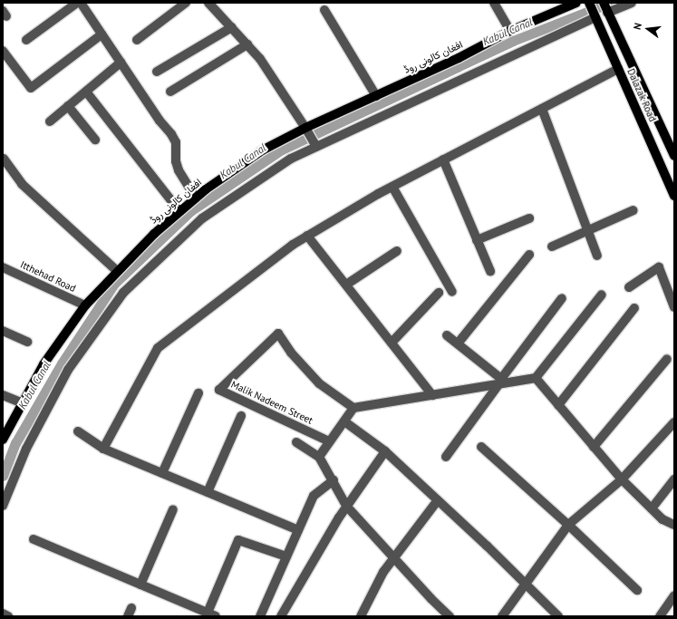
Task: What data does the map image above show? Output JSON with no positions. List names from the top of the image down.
{
  "streets": {
    "main road": ["افغان کالونی روڈ", "Dalazak Road"],
    "street": ["Itthehad Road", "Malik Nadeem Street"]
  },
  "crossings": [
    ["افغان کالونی روڈ", "Itthehad Road"]
  ],
  "water": ["Kabul Canal"],
  "north": "left"
}
